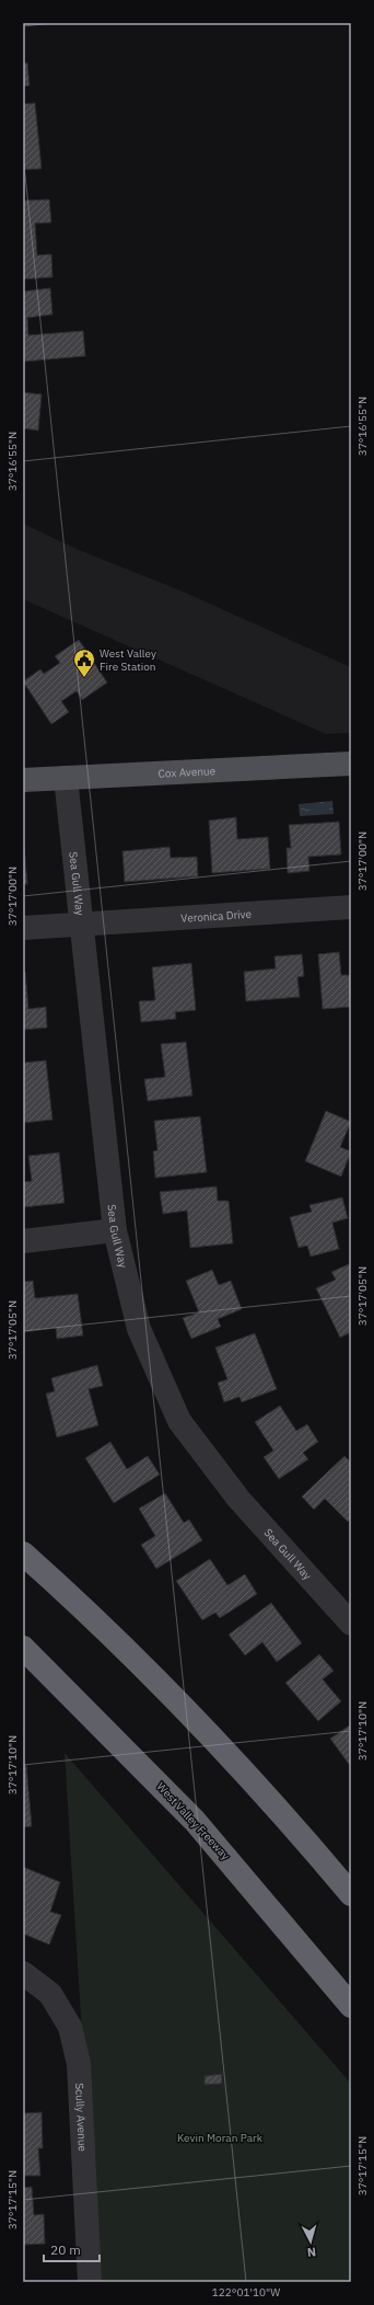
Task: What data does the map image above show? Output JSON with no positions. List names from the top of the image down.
{
  "streets": {
    "highway": ["West Valley Freeway"],
    "main road": ["Cox Avenue"],
    "street": ["Sea Gull Way", "Veronica Drive", "Scully Avenue"]
  },
  "crossings": [
    ["Cox Avenue", "Sea Gull Way"],
    ["Sea Gull Way", "Veronica Drive"]
  ],
  "parks": ["Kevin Moran Park"],
  "places": {
    "public building": ["West Valley Fire Station"]
  },
  "scale_bar": "20 m",
  "north": "bottom",
  "coordinates": [
    "37°16'55\"N",
    "37°17'00\"N",
    "37°17'05\"N",
    "37°17'10\"N",
    "37°17'15\"N",
    "122°01'10\"W"
  ]
}
